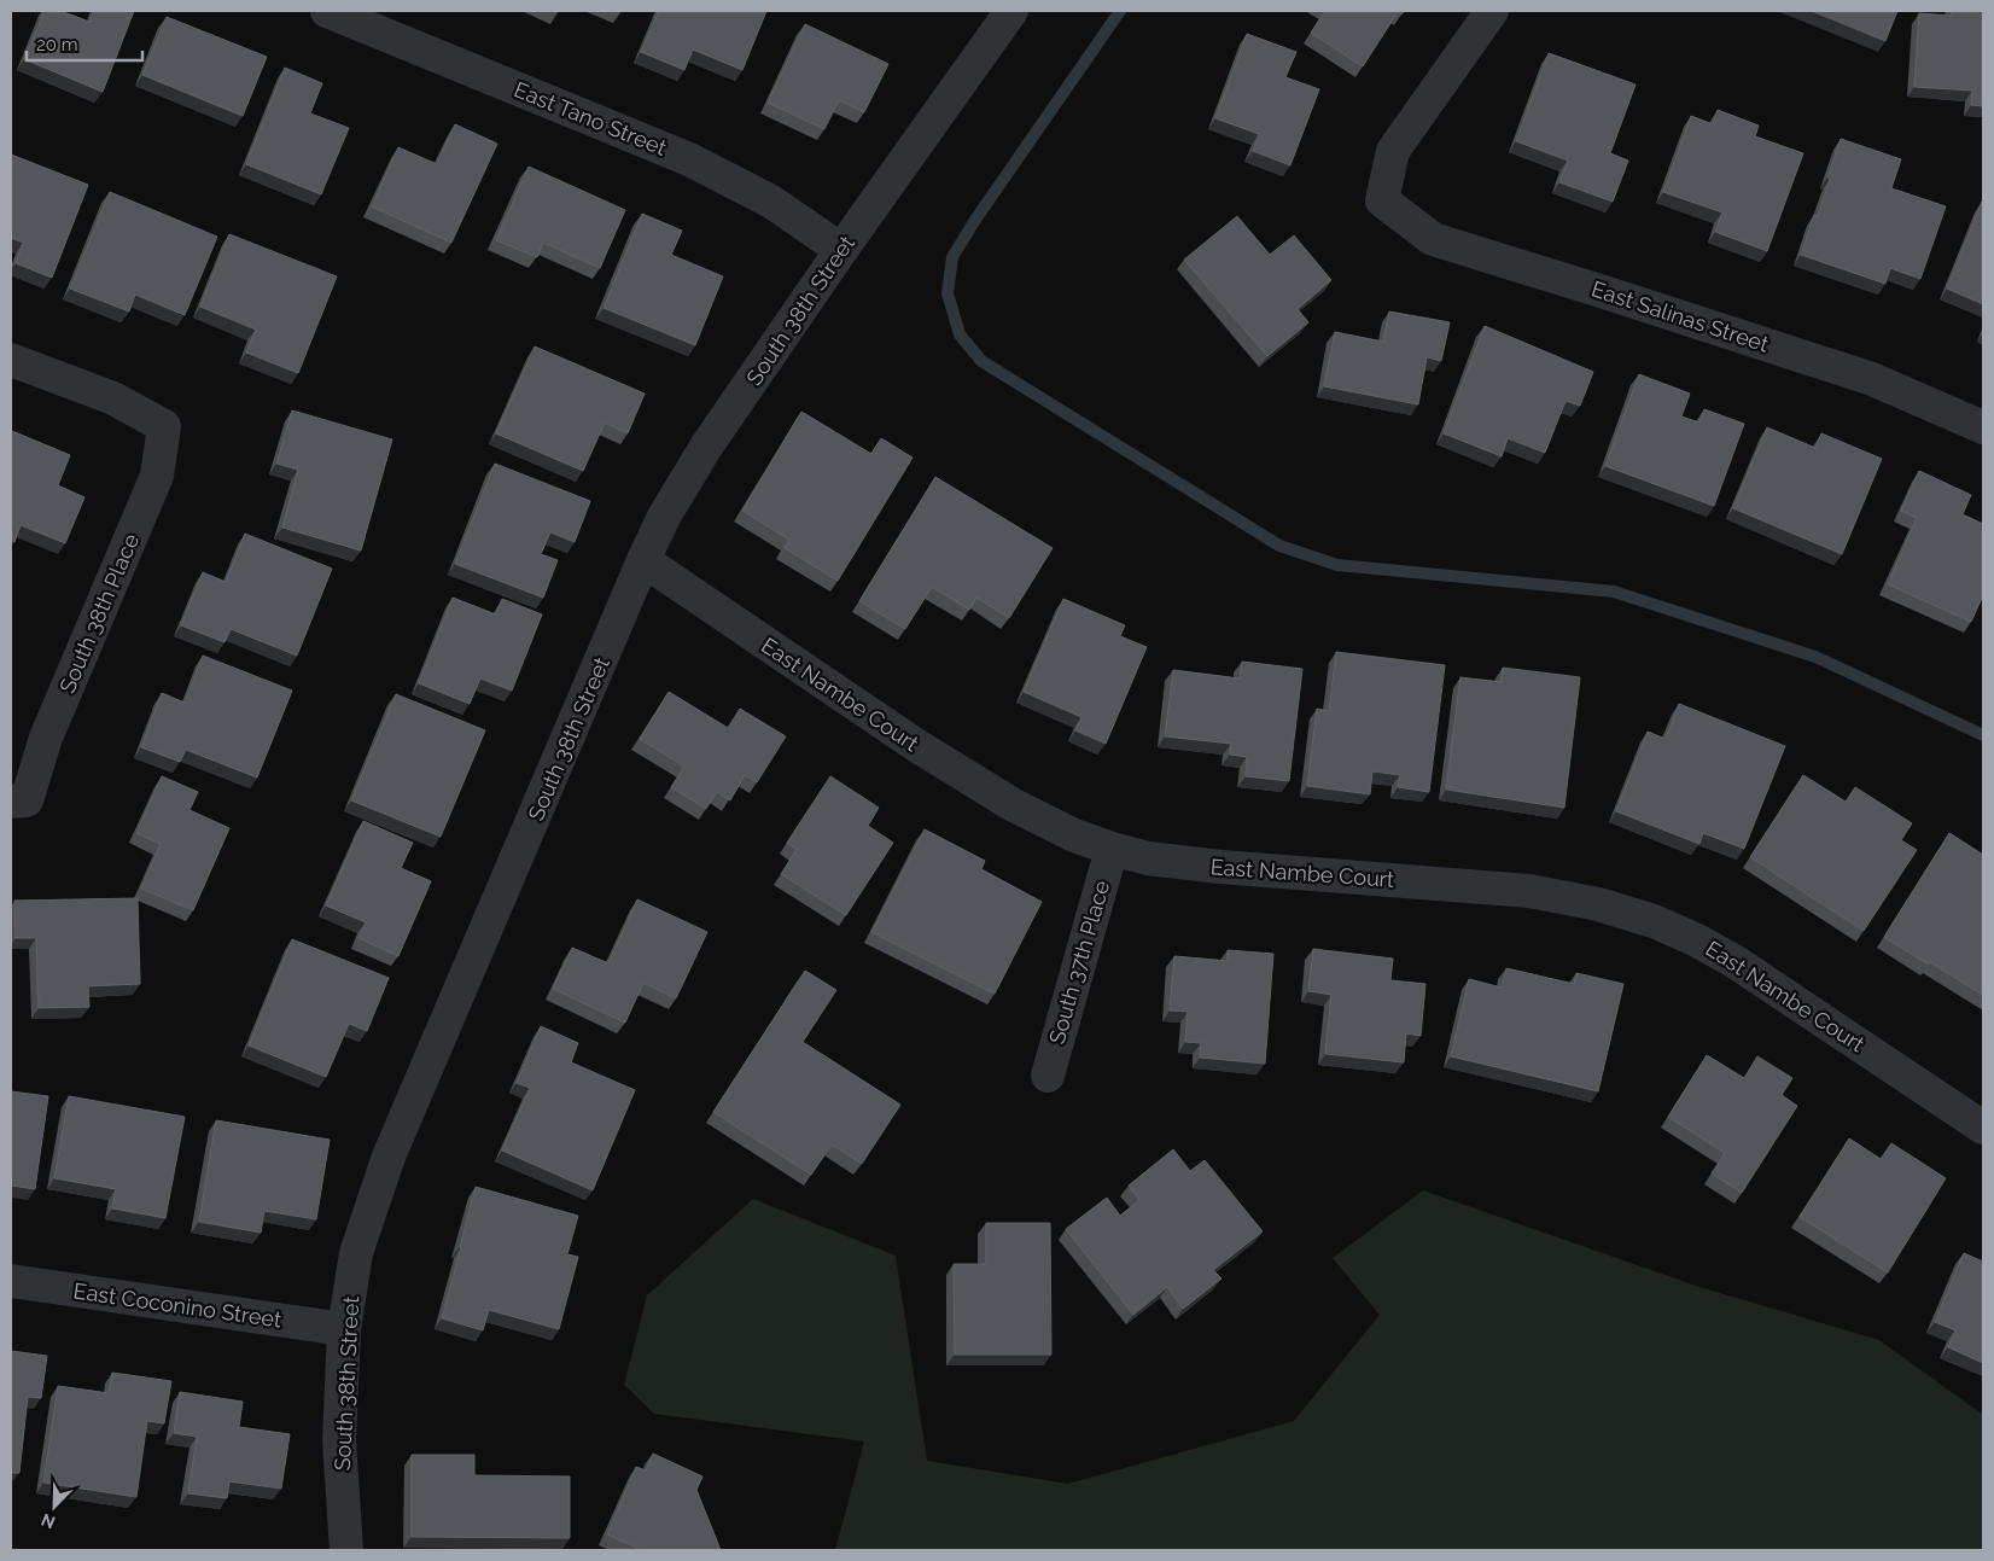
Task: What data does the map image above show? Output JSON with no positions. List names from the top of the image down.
{
  "streets": {
    "street": [
      "East Tano Street",
      "South 38th Street",
      "East Salinas Street",
      "South 38th Place",
      "East Nambe Court",
      "South 37th Place",
      "East Coconino Street"
    ]
  },
  "crossings": [
    ["East Tano Street", "South 38th Street"],
    ["South 38th Street", "East Nambe Court"],
    ["South 38th Street", "East Coconino Street"],
    ["East Nambe Court", "South 37th Place"]
  ],
  "scale_bar": "20 m",
  "north": "bottom left"
}
